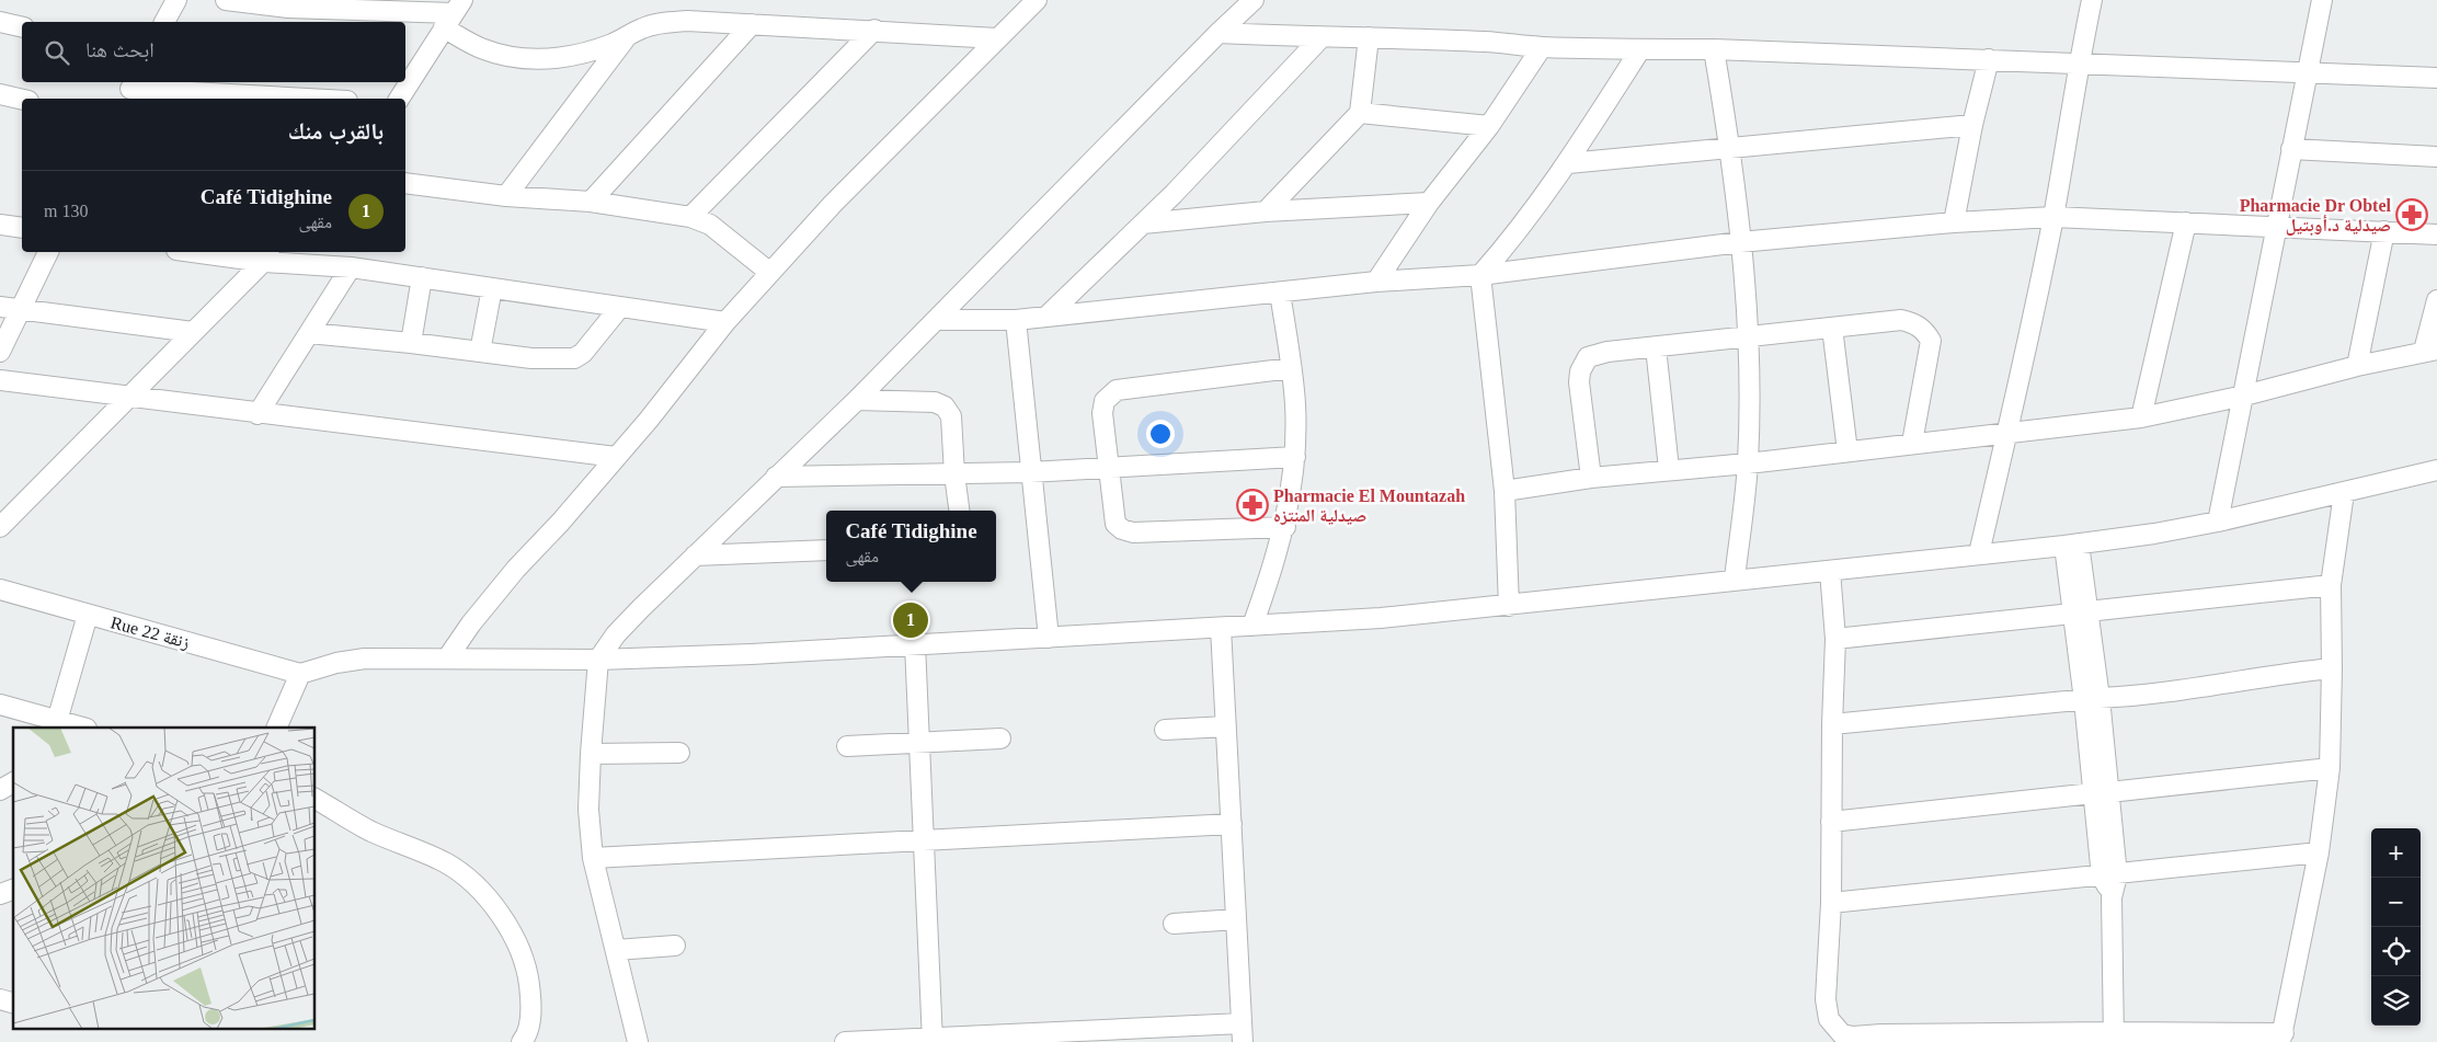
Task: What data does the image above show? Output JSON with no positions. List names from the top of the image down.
{
  "streets": {
    "street": ["Rue 22 زنقة"]
  },
  "places": {
    "pharmacy": ["Pharmacie Dr Obtel صيدلية د.أوبتيل", "Pharmacie El Mountazah صيدلية المنتزه"]
  },
  "page": {
    "search": "ابحث هنا",
    "heading": "بالقرب منك",
    "list": [
      {
        "mark": "1",
        "name": "Café Tidighine",
        "note": "مقهى",
        "value": "130 m"
      }
    ],
    "popup": ["Café Tidighine", "مقهى"],
    "pins": "1",
    "map_buttons": ["+", "−"]
  }
}
